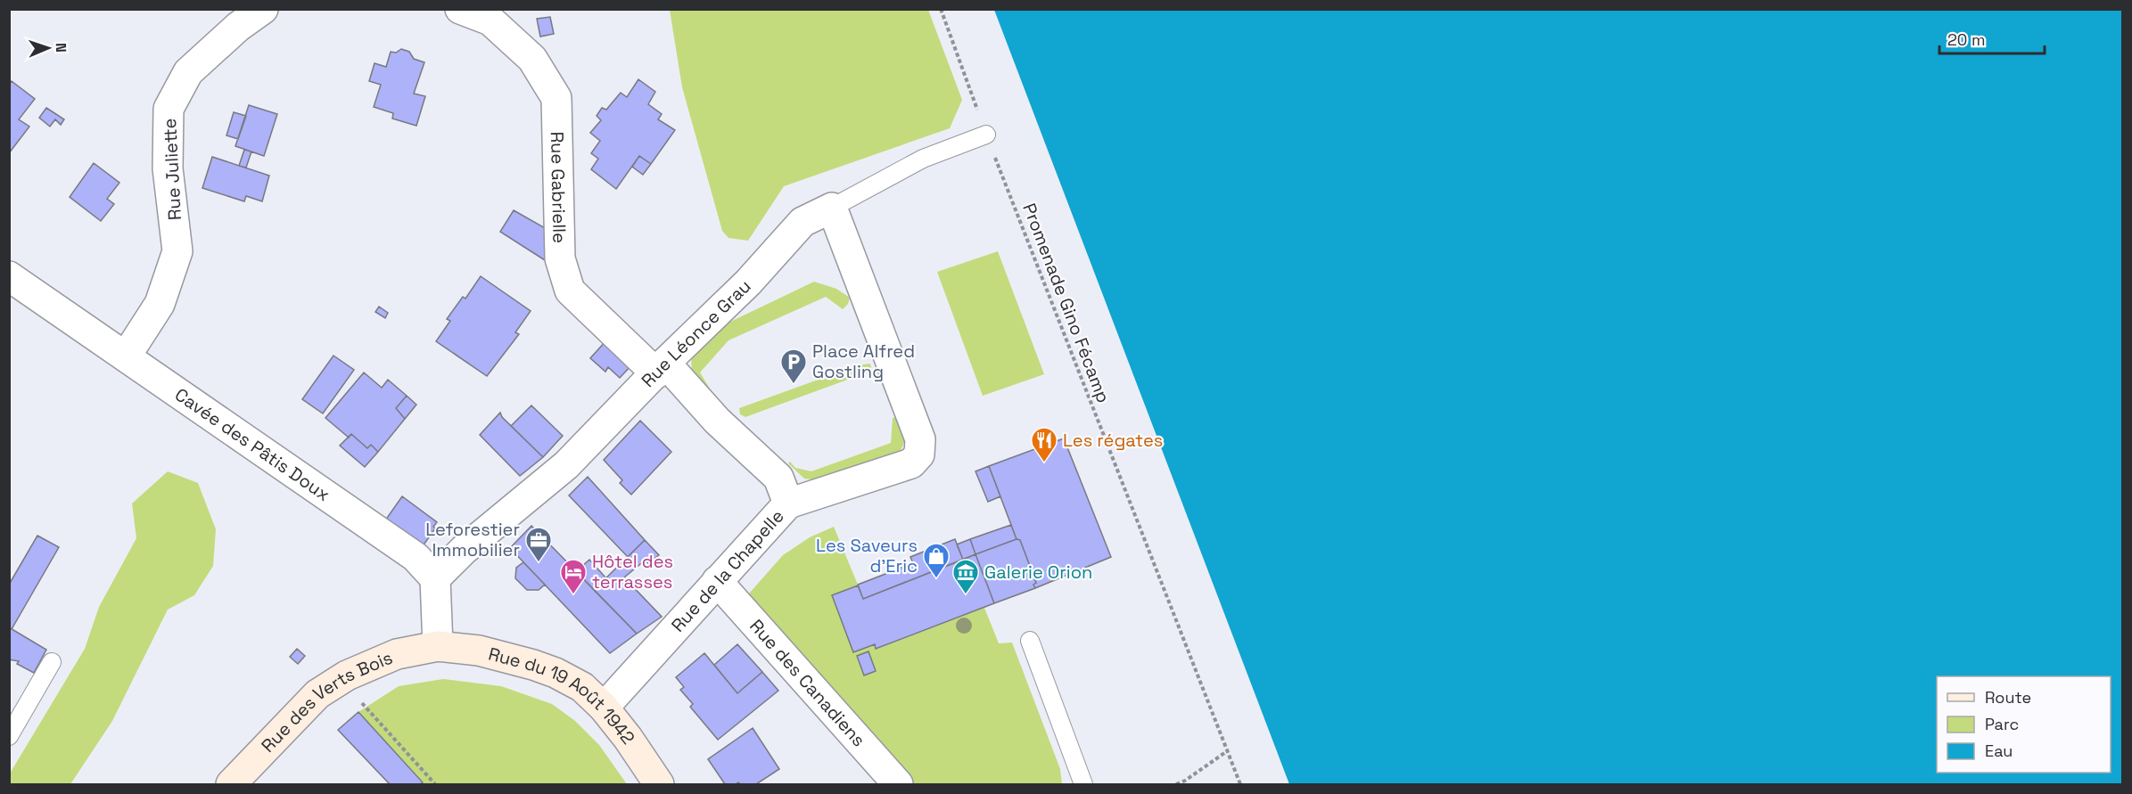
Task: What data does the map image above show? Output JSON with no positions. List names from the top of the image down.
{
  "streets": {
    "main road": ["Rue du 19 Août 1942", "Rue des Verts Bois"],
    "street": [
      "Rue Juliette",
      "Rue Gabrielle",
      "Rue Léonce Grau",
      "Cavée des Pâtis Doux",
      "Rue de la Chapelle",
      "Rue des Canadiens"
    ],
    "path": ["Promenade Gino Fécamp"]
  },
  "crossings": [
    ["Rue Juliette", "Cavée des Pâtis Doux"],
    ["Rue Gabrielle", "Rue Léonce Grau"],
    ["Rue Gabrielle", "Rue de la Chapelle"],
    ["Promenade Gino Fécamp", "Rue Léonce Grau"],
    ["Rue Léonce Grau", "Cavée des Pâtis Doux"],
    ["Rue Léonce Grau", "Rue de la Chapelle"],
    ["Rue de la Chapelle", "Rue des Canadiens"],
    ["Rue de la Chapelle", "Rue du 19 Août 1942"],
    ["Rue du 19 Août 1942", "Rue des Verts Bois"]
  ],
  "places": {
    "parking": ["Place Alfred Gostling"],
    "restaurant": ["Les régates"],
    "office": ["Leforestier Immobilier"],
    "shop": ["Les Saveurs d'Eric"],
    "hotel": ["Hôtel des terrasses"],
    "museum": ["Galerie Orion"]
  },
  "legend": ["Route", "Parc", "Eau"],
  "scale_bar": "20 m",
  "north": "right"
}
